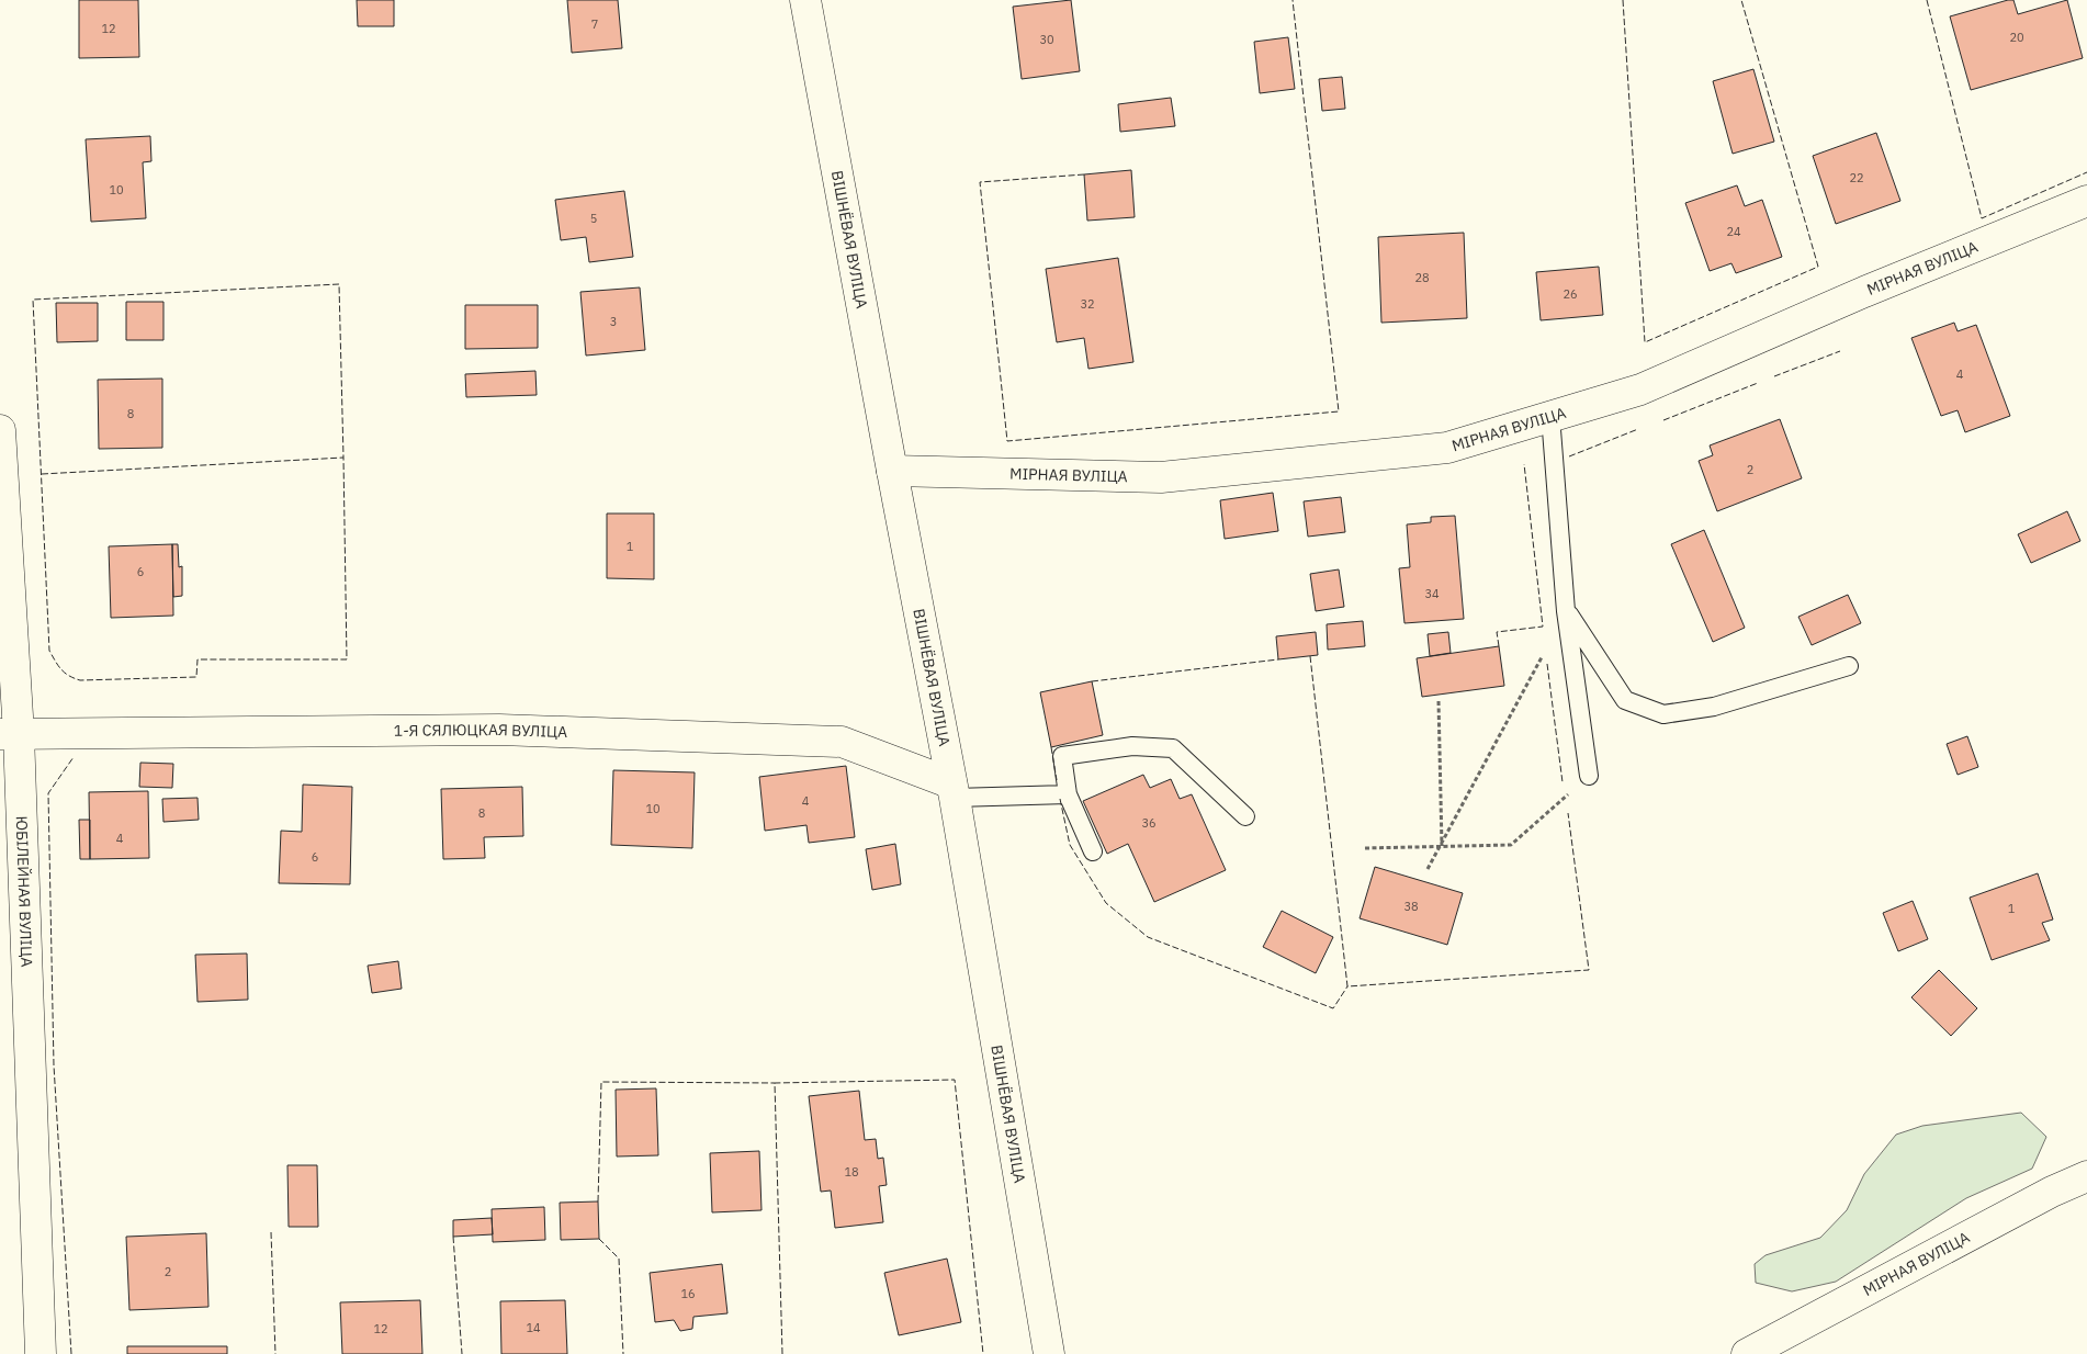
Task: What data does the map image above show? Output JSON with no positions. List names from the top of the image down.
{
  "streets": {
    "street": [
      "ВІШНЁВАЯ ВУЛІЦА",
      "МІРНАЯ ВУЛІЦА",
      "1-Я СЯЛЮЦКАЯ ВУЛІЦА",
      "ЮБІЛЕЙНАЯ ВУЛІЦА"
    ]
  },
  "crossings": [
    ["ВІШНЁВАЯ ВУЛІЦА", "МІРНАЯ ВУЛІЦА"],
    ["ВІШНЁВАЯ ВУЛІЦА", "1-Я СЯЛЮЦКАЯ ВУЛІЦА"],
    ["1-Я СЯЛЮЦКАЯ ВУЛІЦА", "ЮБІЛЕЙНАЯ ВУЛІЦА"]
  ],
  "house_numbers": [
    "7",
    "12",
    "20",
    "30",
    "22",
    "10",
    "5",
    "24",
    "28",
    "26",
    "32",
    "3",
    "4",
    "8",
    "2",
    "1",
    "6",
    "34",
    "4",
    "10",
    "8",
    "36",
    "4",
    "6",
    "38",
    "1",
    "18",
    "2",
    "16",
    "14",
    "12"
  ]
}
